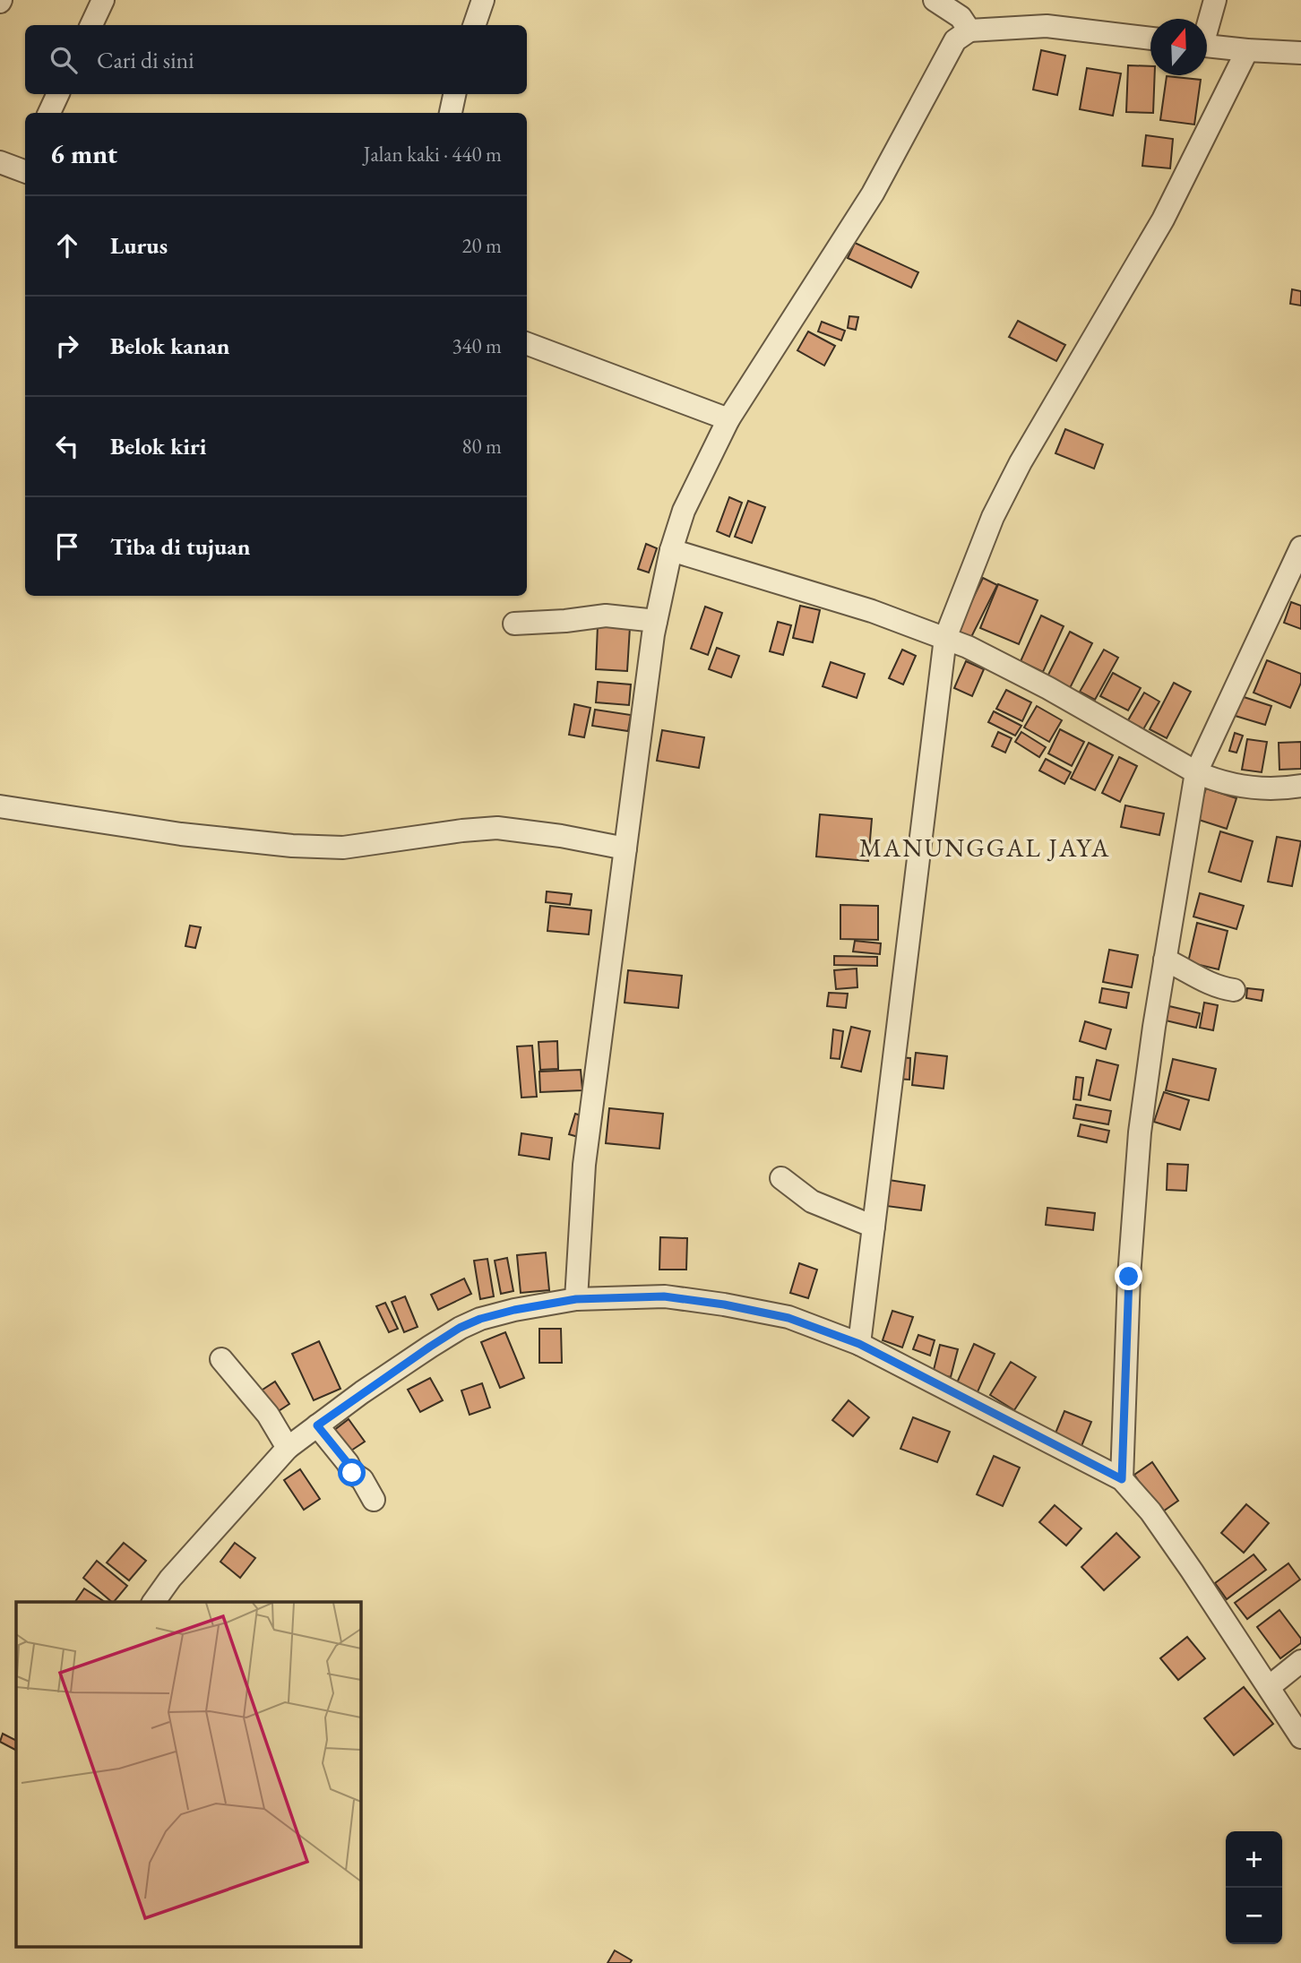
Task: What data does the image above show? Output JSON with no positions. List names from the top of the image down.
{
  "districts": ["MANUNGGAL JAYA"],
  "north": "top",
  "page": {
    "search": "Cari di sini",
    "heading": ["6 mnt", "Jalan kaki · 440 m"],
    "list": [
      ["Lurus", "20 m"],
      ["Belok kanan", "340 m"],
      ["Belok kiri", "80 m"],
      "Tiba di tujuan"
    ],
    "map_buttons": ["+", "−"]
  }
}
